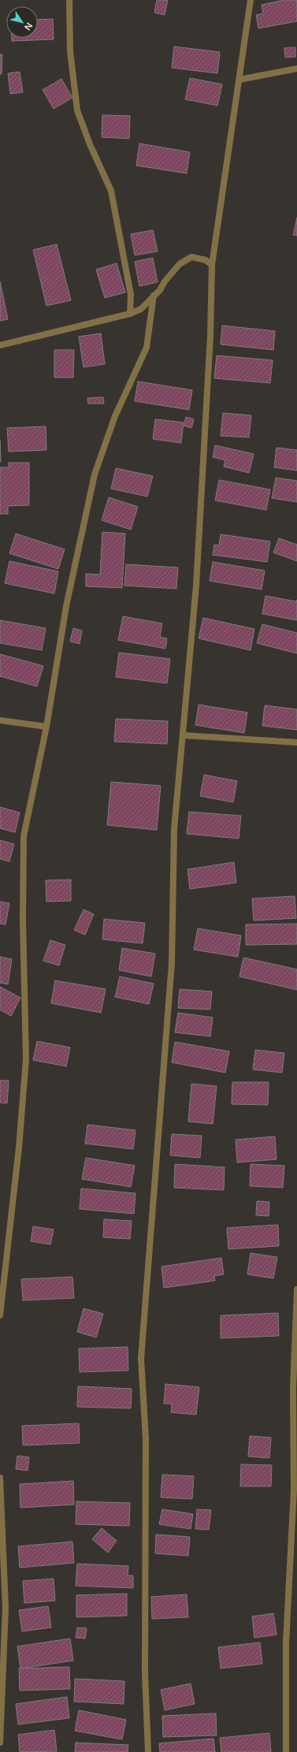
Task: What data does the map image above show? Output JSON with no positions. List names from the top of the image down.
{
  "north": "bottom right"
}
